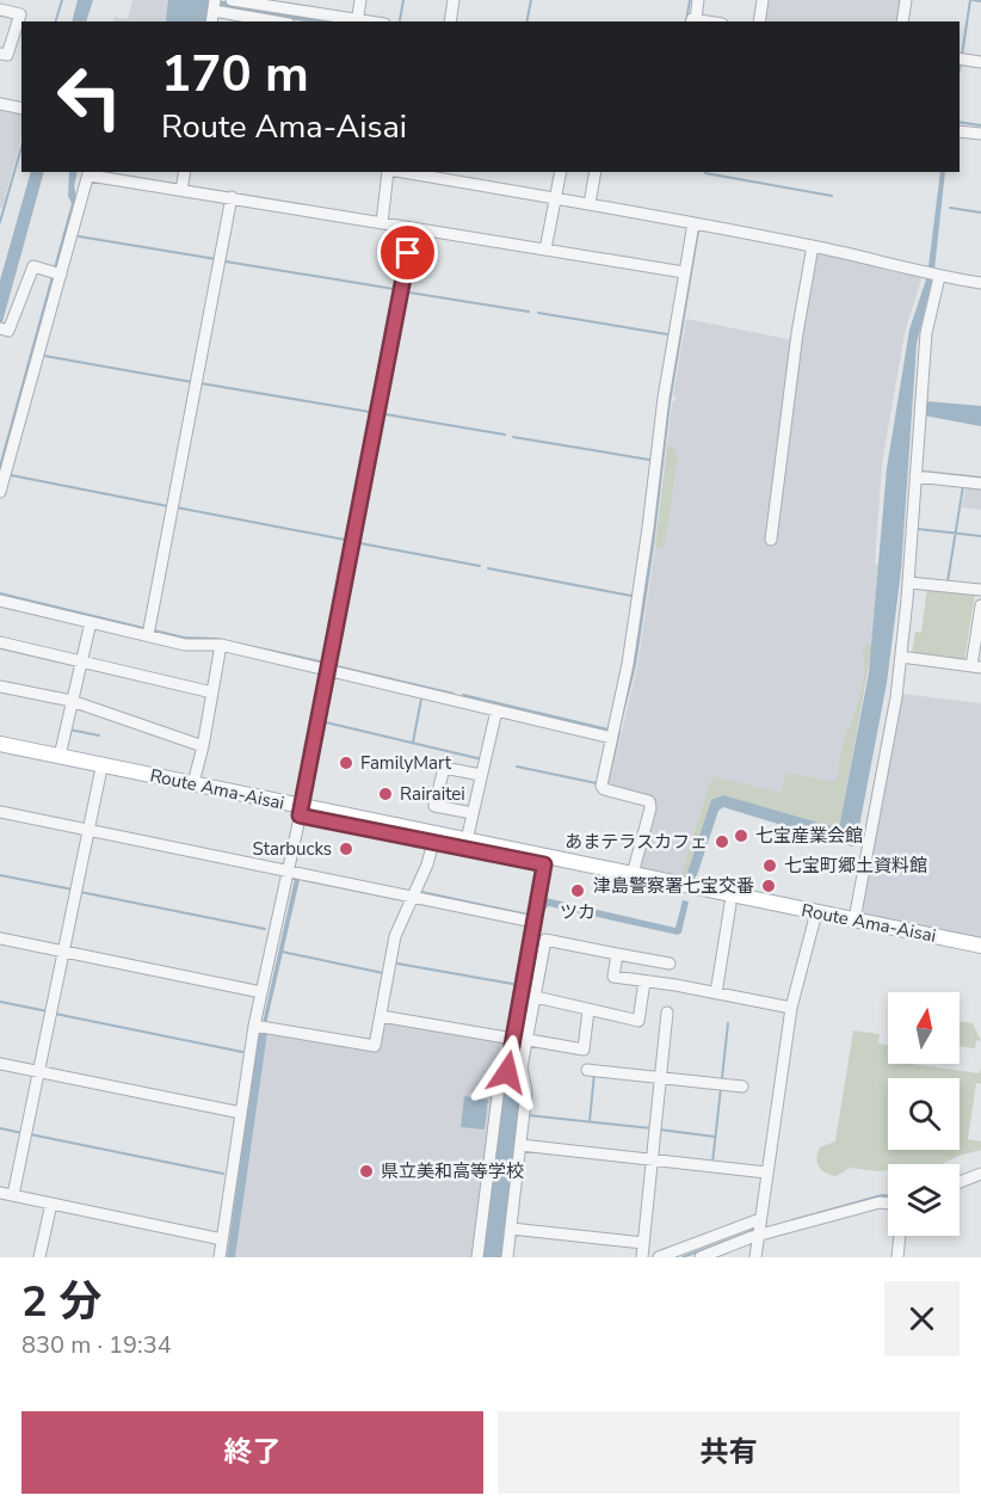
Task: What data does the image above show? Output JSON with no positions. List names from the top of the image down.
{
  "streets": {
    "main road": ["Route Ama-Aisai"]
  },
  "places": [
    "FamilyMart",
    "Rairaitei",
    "七宝産業会館",
    "あまテラスカフェ",
    "Starbucks",
    "七宝町郷土資料館",
    "津島警察署七宝交番",
    "ツカ",
    "県立美和高等学校"
  ],
  "north": "top",
  "page": {
    "turn": ["170 m", "Route Ama-Aisai"],
    "heading": ["2 分", "830 m · 19:34"],
    "buttons": ["終了", "共有"]
  }
}
